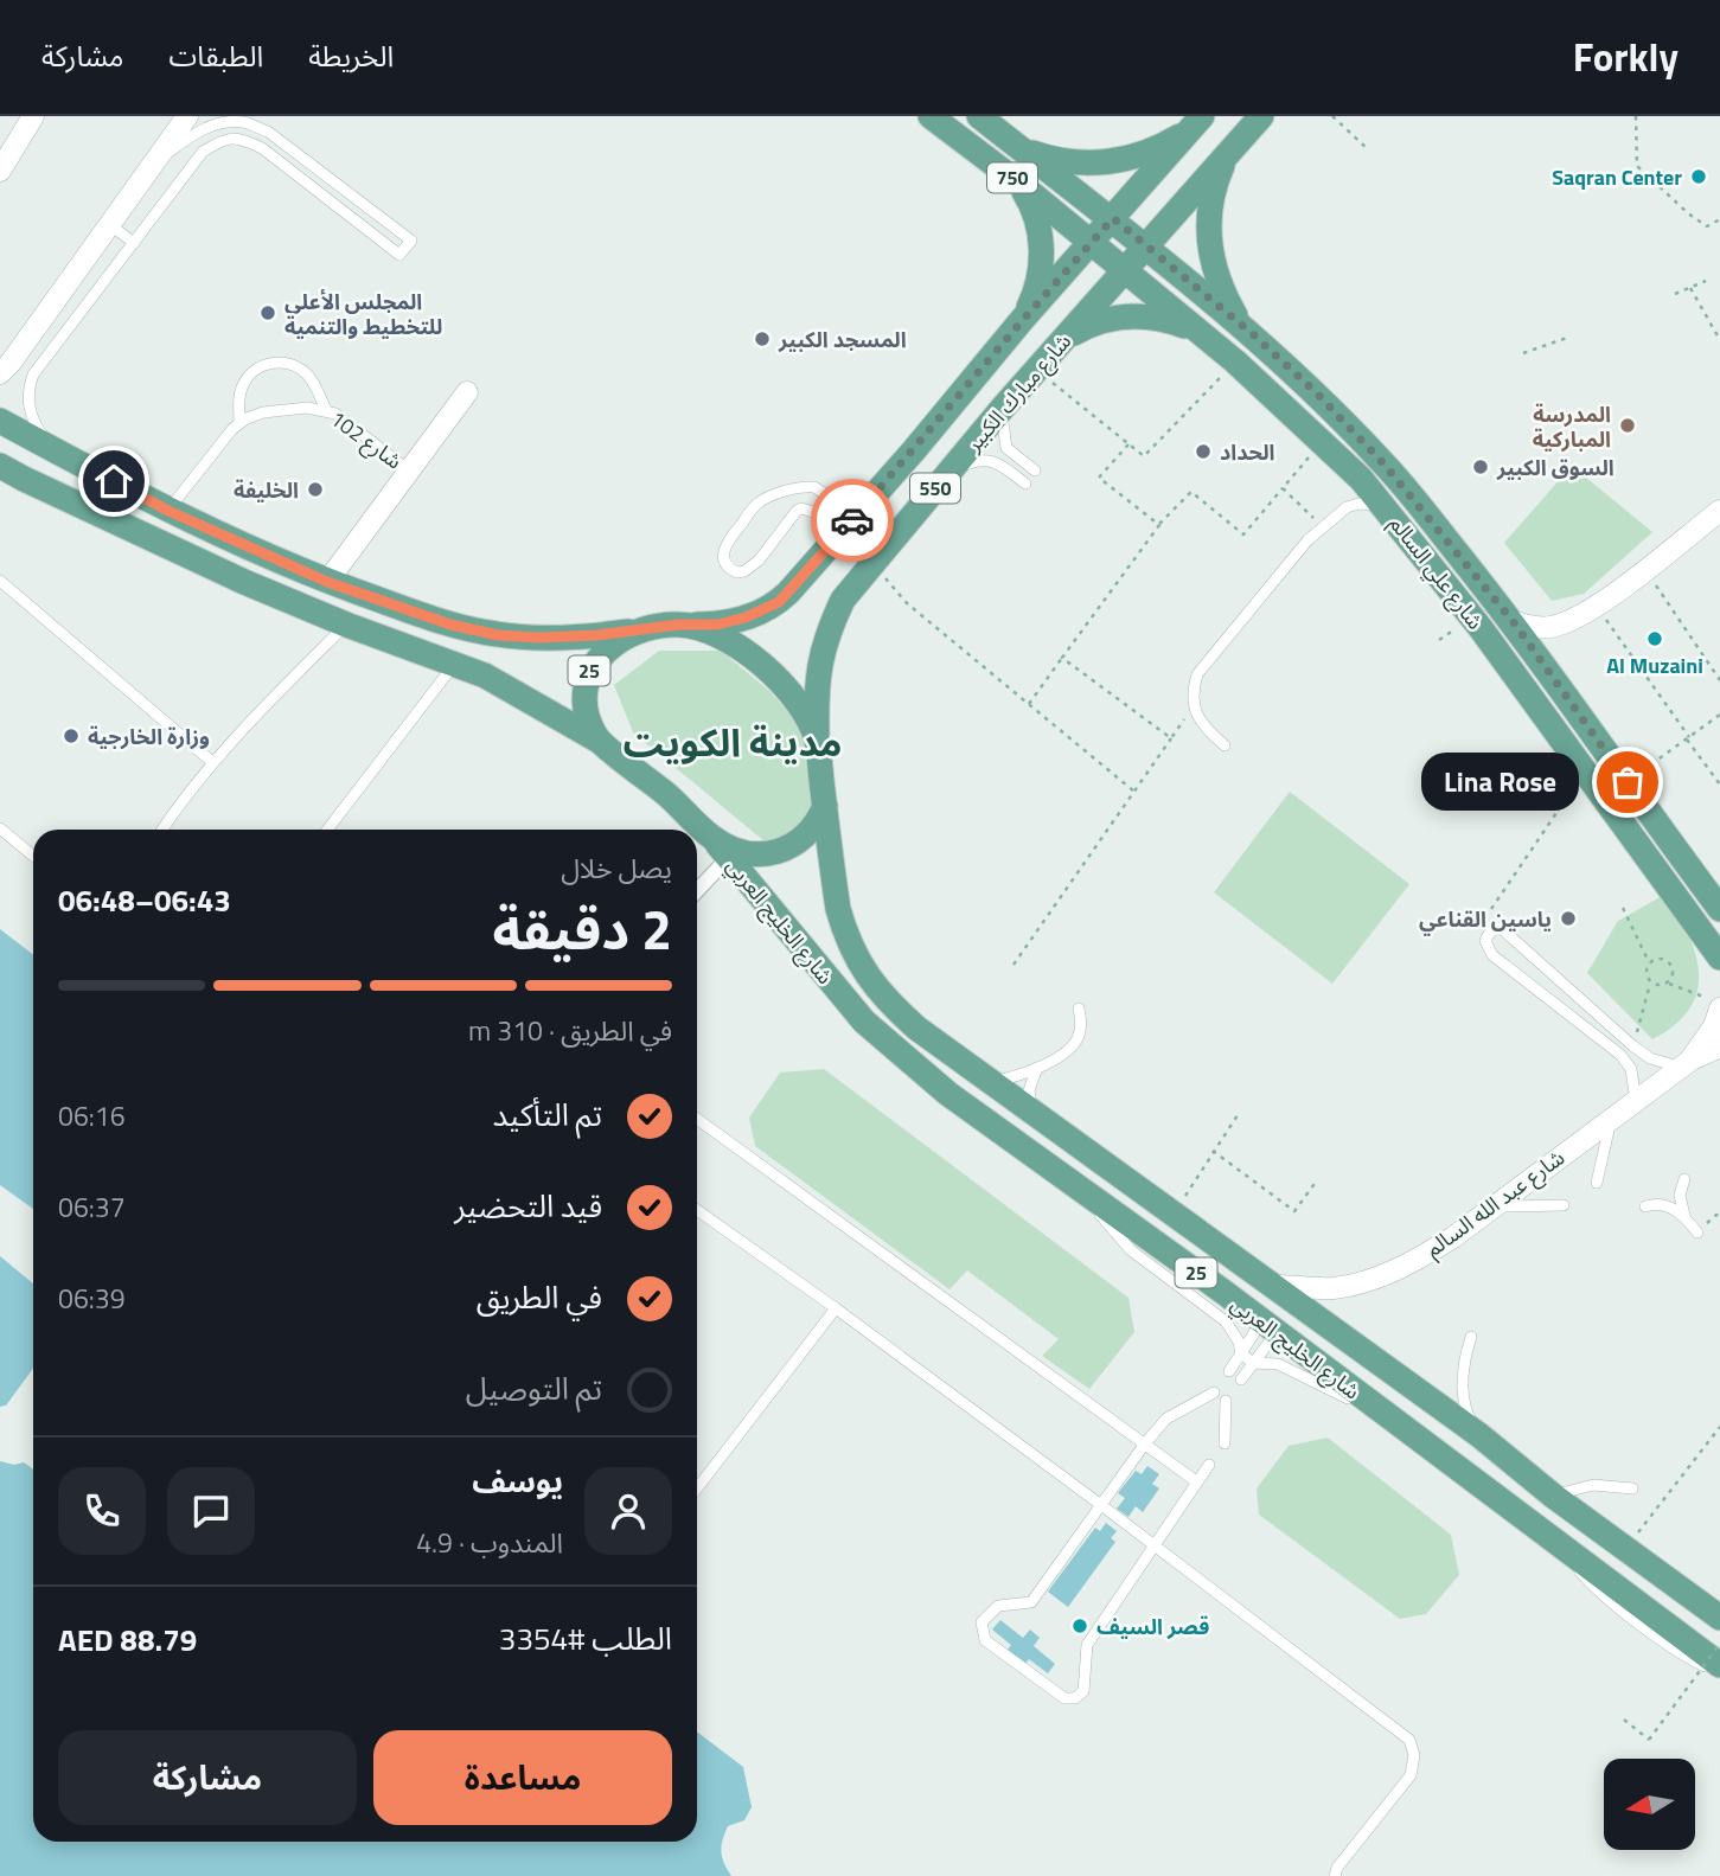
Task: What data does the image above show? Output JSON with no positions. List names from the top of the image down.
{
  "streets": {
    "main road": [
      "750",
      "شارع مبارك الكبير",
      "550",
      "شارع علي السالم",
      "25",
      "شارع الخليج العربي"
    ],
    "street": ["شارع 102", "شارع عبد الله السالم"]
  },
  "crossings": [
    ["750", "شارع مبارك الكبير"],
    ["750", "شارع علي السالم"],
    ["شارع مبارك الكبير", "شارع علي السالم"],
    ["شارع مبارك الكبير", "25"],
    ["شارع مبارك الكبير", "شارع الخليج العربي"],
    ["شارع 102", "25"],
    ["25", "شارع الخليج العربي"],
    ["شارع الخليج العربي", "شارع عبد الله السالم"]
  ],
  "districts": ["مدينة الكويت"],
  "places": [
    "Saqran Center",
    "المجلس الأعلى للتخطيط والتنمية",
    "المسجد الكبير",
    "المدرسة المباركية",
    "الحداد",
    "السوق الكبير",
    "الخليفة",
    "Al Muzaini",
    "وزارة الخارجية",
    "Lina Rose",
    "ياسين القناعي",
    "قصر السيف"
  ],
  "north": "left",
  "page": {
    "header": "Forkly",
    "nav": ["الخريطة", "الطبقات", "مشاركة"],
    "bubble": "Lina Rose",
    "heading": ["2 دقيقة", "يصل خلال", "06:43–06:48"],
    "panel": [
      "يوسف",
      "المندوب · 4.9",
      "الطلب #3354",
      "AED 88.79"
    ],
    "bar": "في الطريق · 310 m",
    "list": [
      ["تم التأكيد", "06:16"],
      ["قيد التحضير", "06:37"],
      ["في الطريق", "06:39"],
      "تم التوصيل"
    ],
    "buttons": ["مساعدة", "مشاركة"]
  }
}
